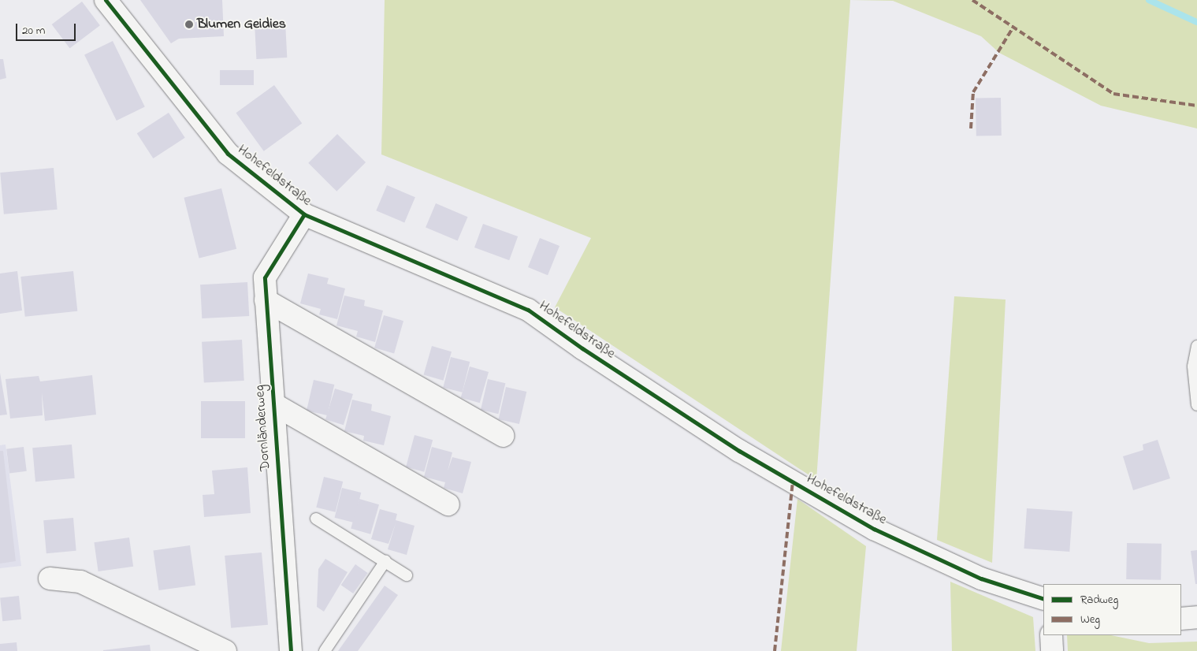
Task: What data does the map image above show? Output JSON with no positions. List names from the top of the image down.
{
  "streets": {
    "street": ["Hohefeldstraße", "Dornländerweg"]
  },
  "crossings": [
    ["Hohefeldstraße", "Dornländerweg"]
  ],
  "places": ["Blumen Geidies"],
  "legend": ["Radweg", "Weg"],
  "scale_bar": "20 m"
}
